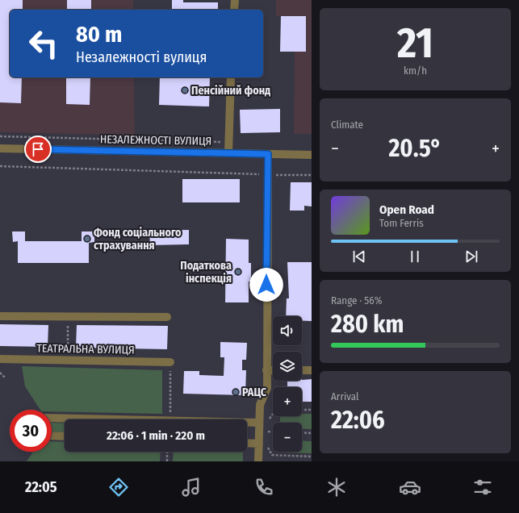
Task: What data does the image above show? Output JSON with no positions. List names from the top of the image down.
{
  "streets": {
    "street": ["НЕЗАЛЕЖНОСТІ ВУЛИЦЯ", "ТЕАТРАЛЬНА ВУЛИЦЯ"]
  },
  "places": [
    "Пенсійний фонд",
    "Фонд соціального страхування",
    "Податкова інспекція",
    "РАЦС"
  ],
  "page": {
    "tile": [
      ["21", "km/h"],
      "Climate",
      ["Range · 56%", "280 km"],
      ["Arrival", "22:06"]
    ],
    "turn": ["80 m", "Незалежності вулиця"],
    "heat": ["−", "20.5°", "+"],
    "song": ["Open Road", "Tom Ferris"],
    "map_buttons": ["+", "−"],
    "limit": "30",
    "trip": "22:06 · 1 min · 220 m",
    "tabs": "22:05"
  }
}
